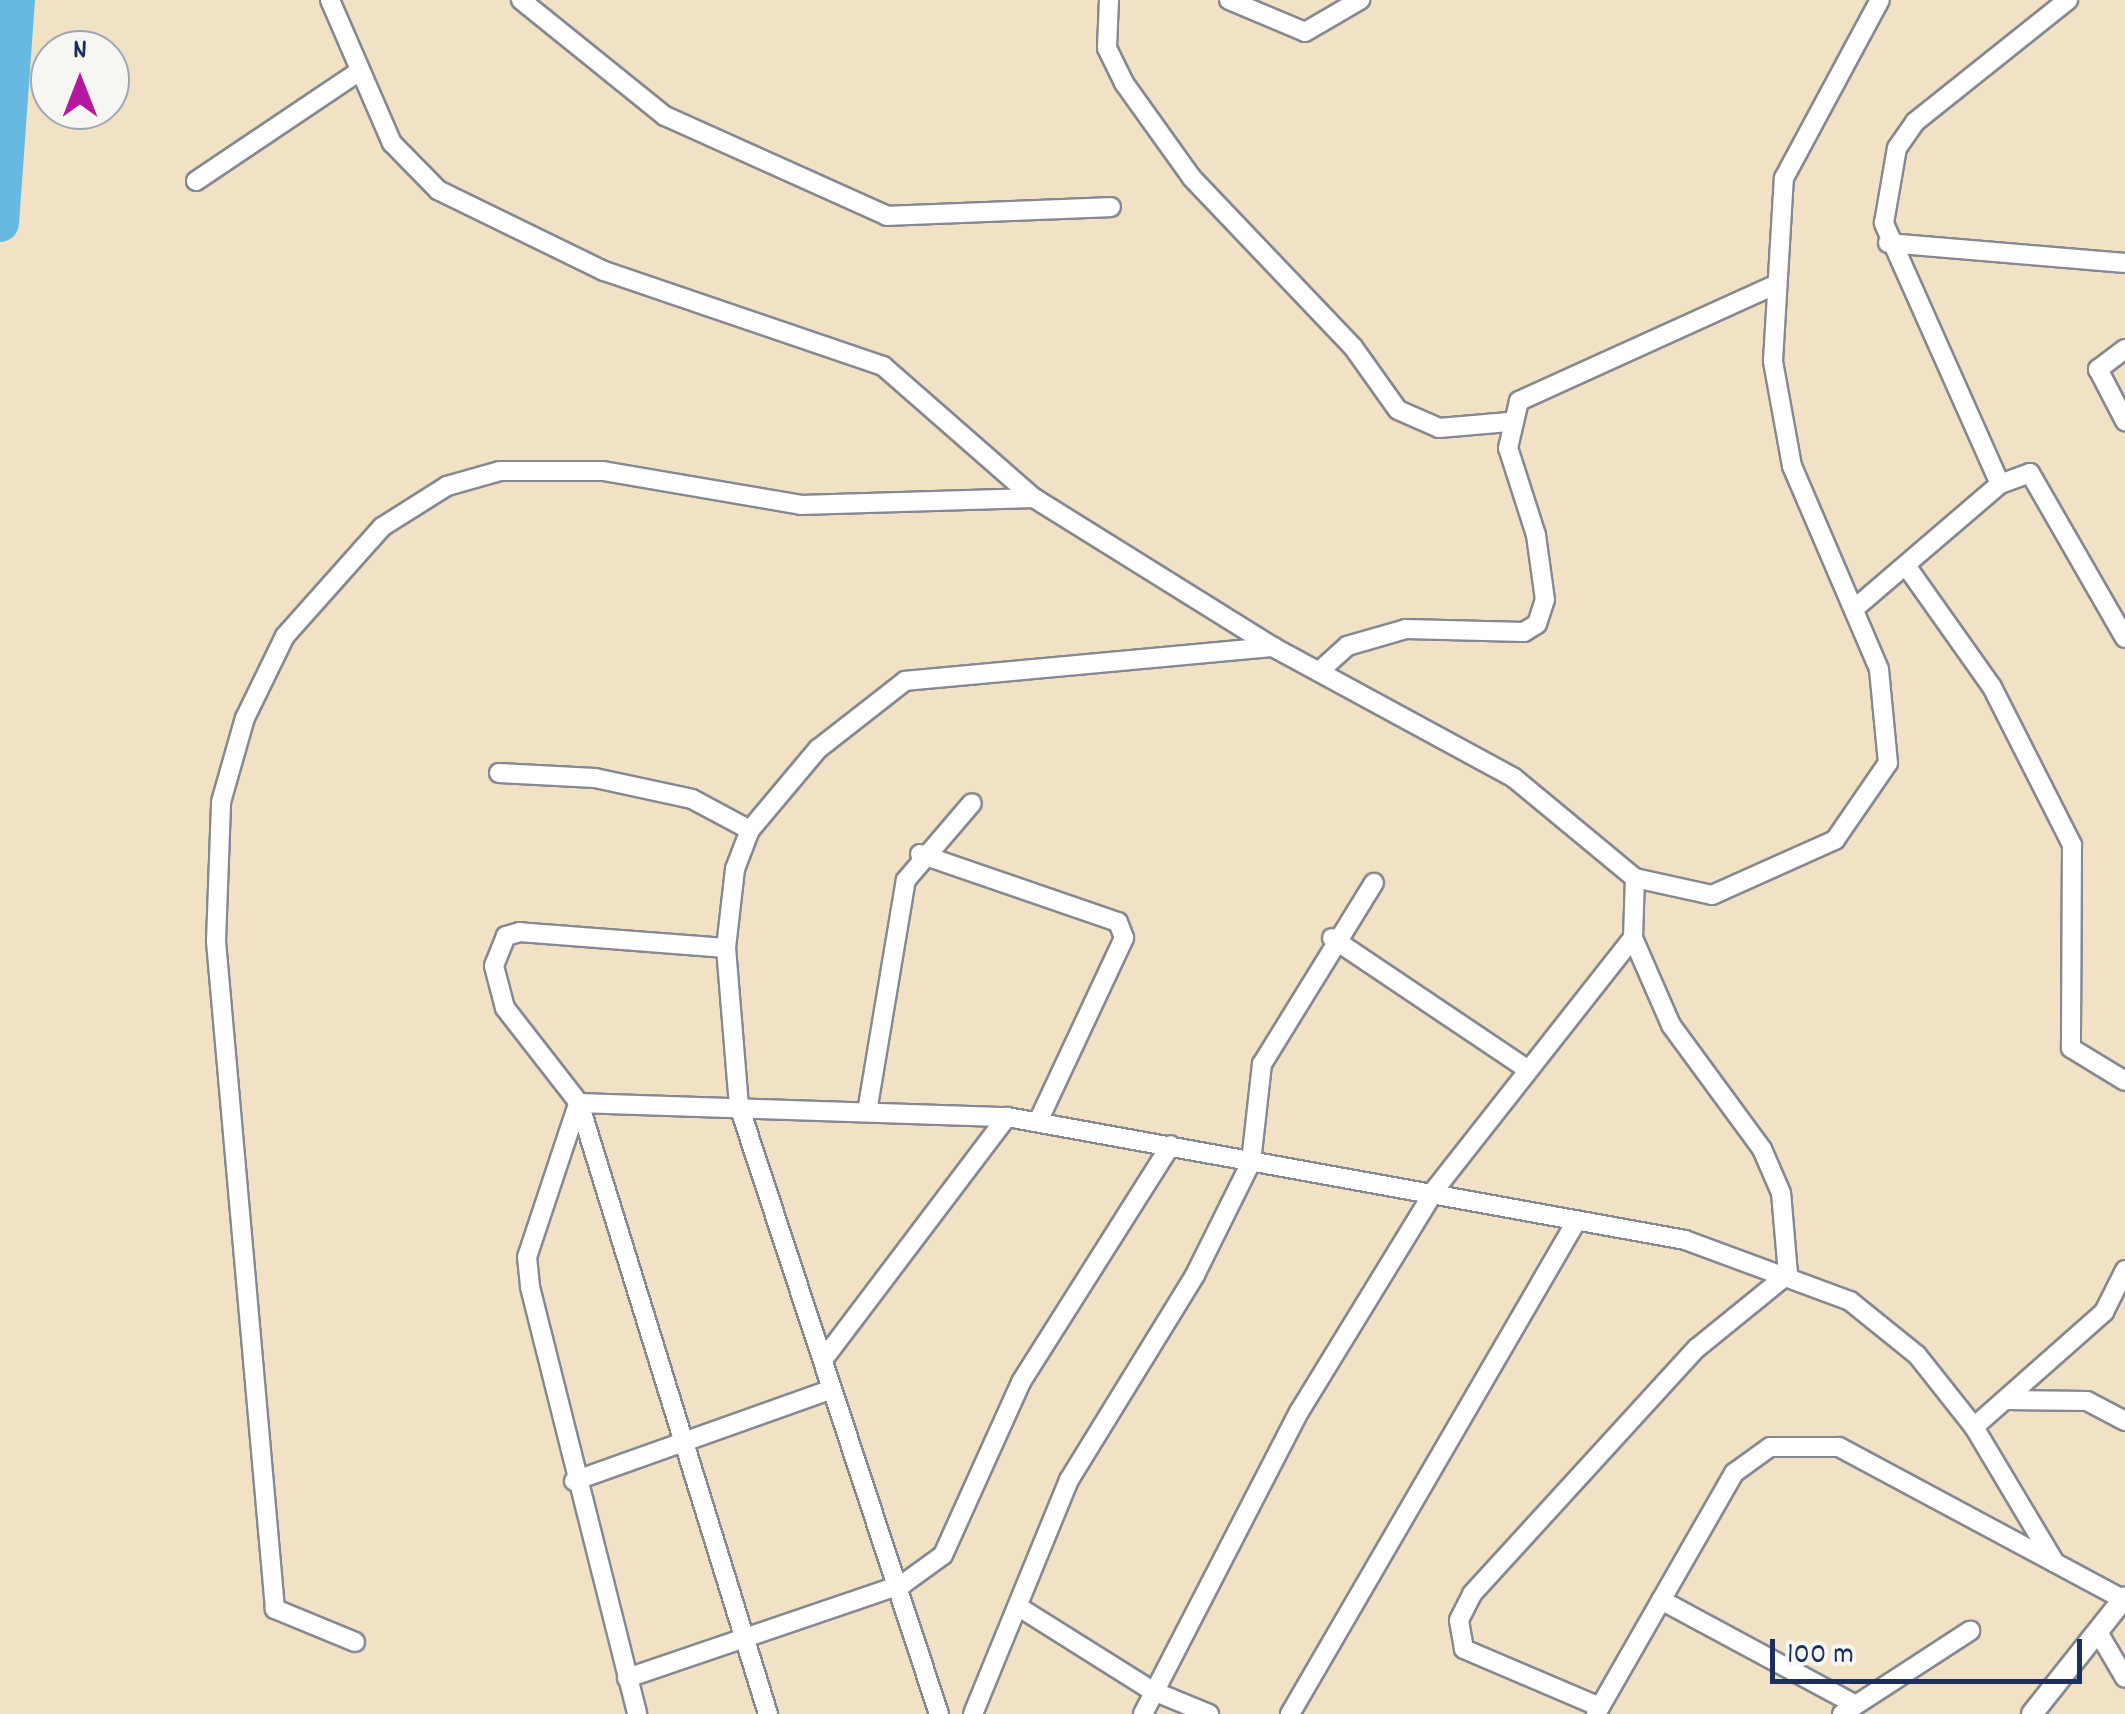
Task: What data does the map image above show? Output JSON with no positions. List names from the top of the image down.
{
  "scale_bar": "100 m",
  "north": "top"
}
